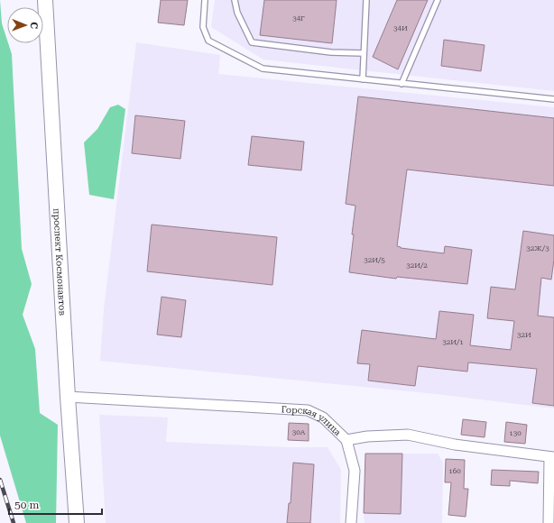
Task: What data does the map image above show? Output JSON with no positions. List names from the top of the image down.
{
  "streets": {
    "main road": ["проспект Космонавтов"],
    "street": ["Горская улица"]
  },
  "crossings": [
    ["проспект Космонавтов", "Горская улица"]
  ],
  "house_numbers": [
    "34Г",
    "34И",
    "32Ж/3",
    "32И/5",
    "32И/2",
    "32И",
    "32И/1",
    "30А",
    "130",
    "160"
  ],
  "scale_bar": "50 m",
  "north": "right"
}
